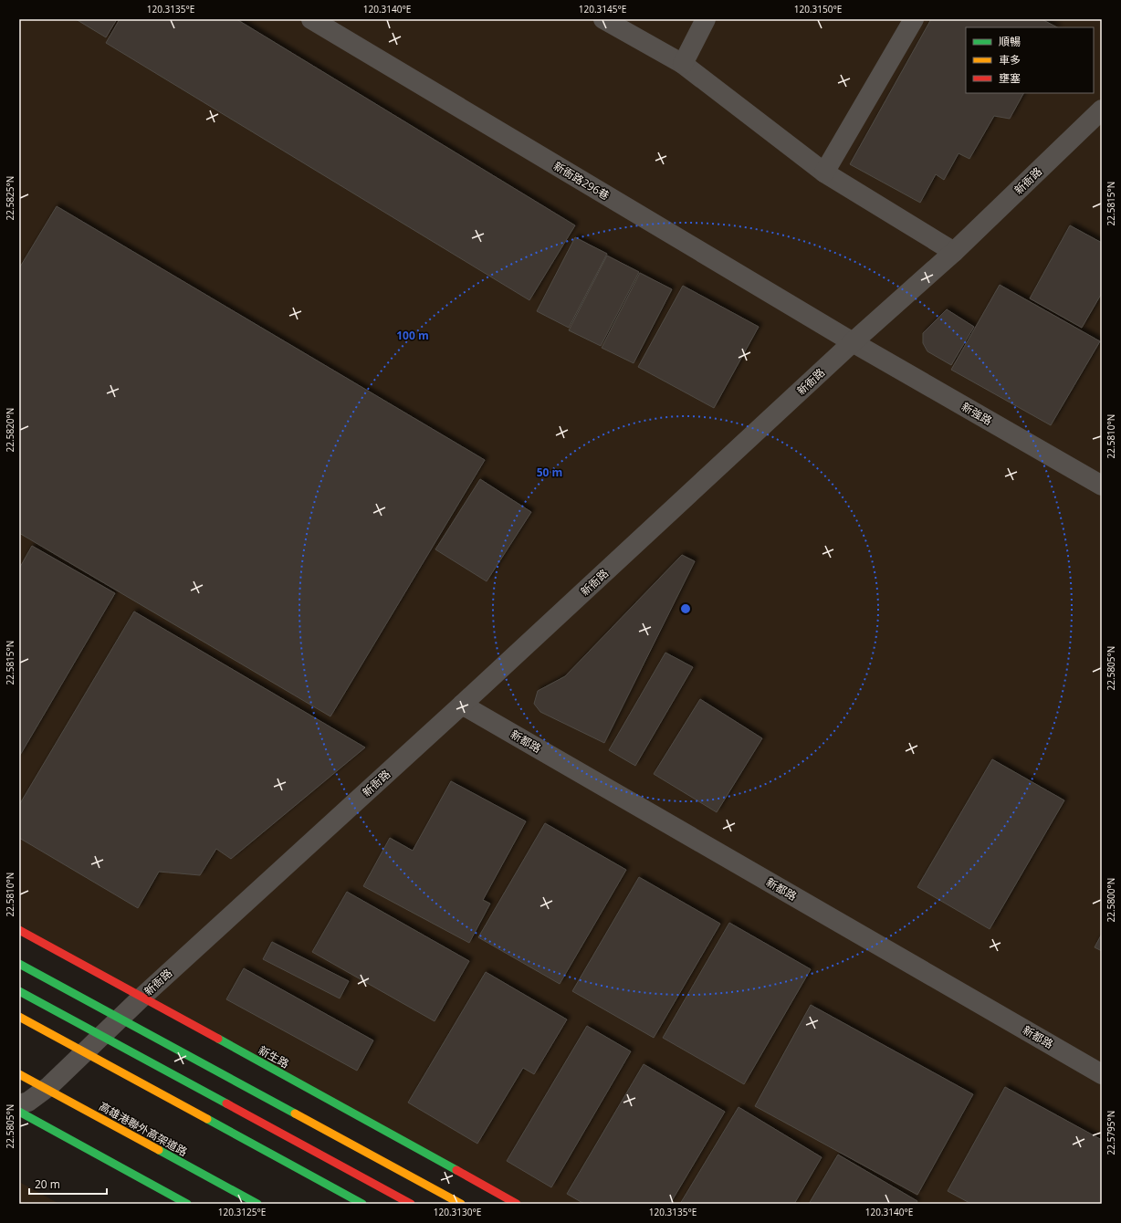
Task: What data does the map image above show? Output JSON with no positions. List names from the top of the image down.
{
  "streets": {
    "main road": ["新生路", "高雄港聯外高架道路"],
    "street": [
      "新衙路296巷",
      "新衙路",
      "新強路",
      "新都路"
    ]
  },
  "crossings": [
    ["新衙路296巷", "新衙路"],
    ["新衙路296巷", "新強路"],
    ["新衙路", "新強路"],
    ["新衙路", "新都路"],
    ["新衙路", "新生路"]
  ],
  "legend": ["順暢", "車多", "壅塞"],
  "scale_bar": "20 m",
  "coordinates": [
    "120.3135°E",
    "120.3140°E",
    "120.3145°E",
    "120.3150°E",
    "22.5825°N",
    "22.5815°N",
    "22.5820°N",
    "22.5810°N",
    "22.5805°N",
    "22.5800°N",
    "22.5795°N",
    "120.3125°E",
    "120.3130°E"
  ],
  "rings": ["100 m", "50 m"]
}
